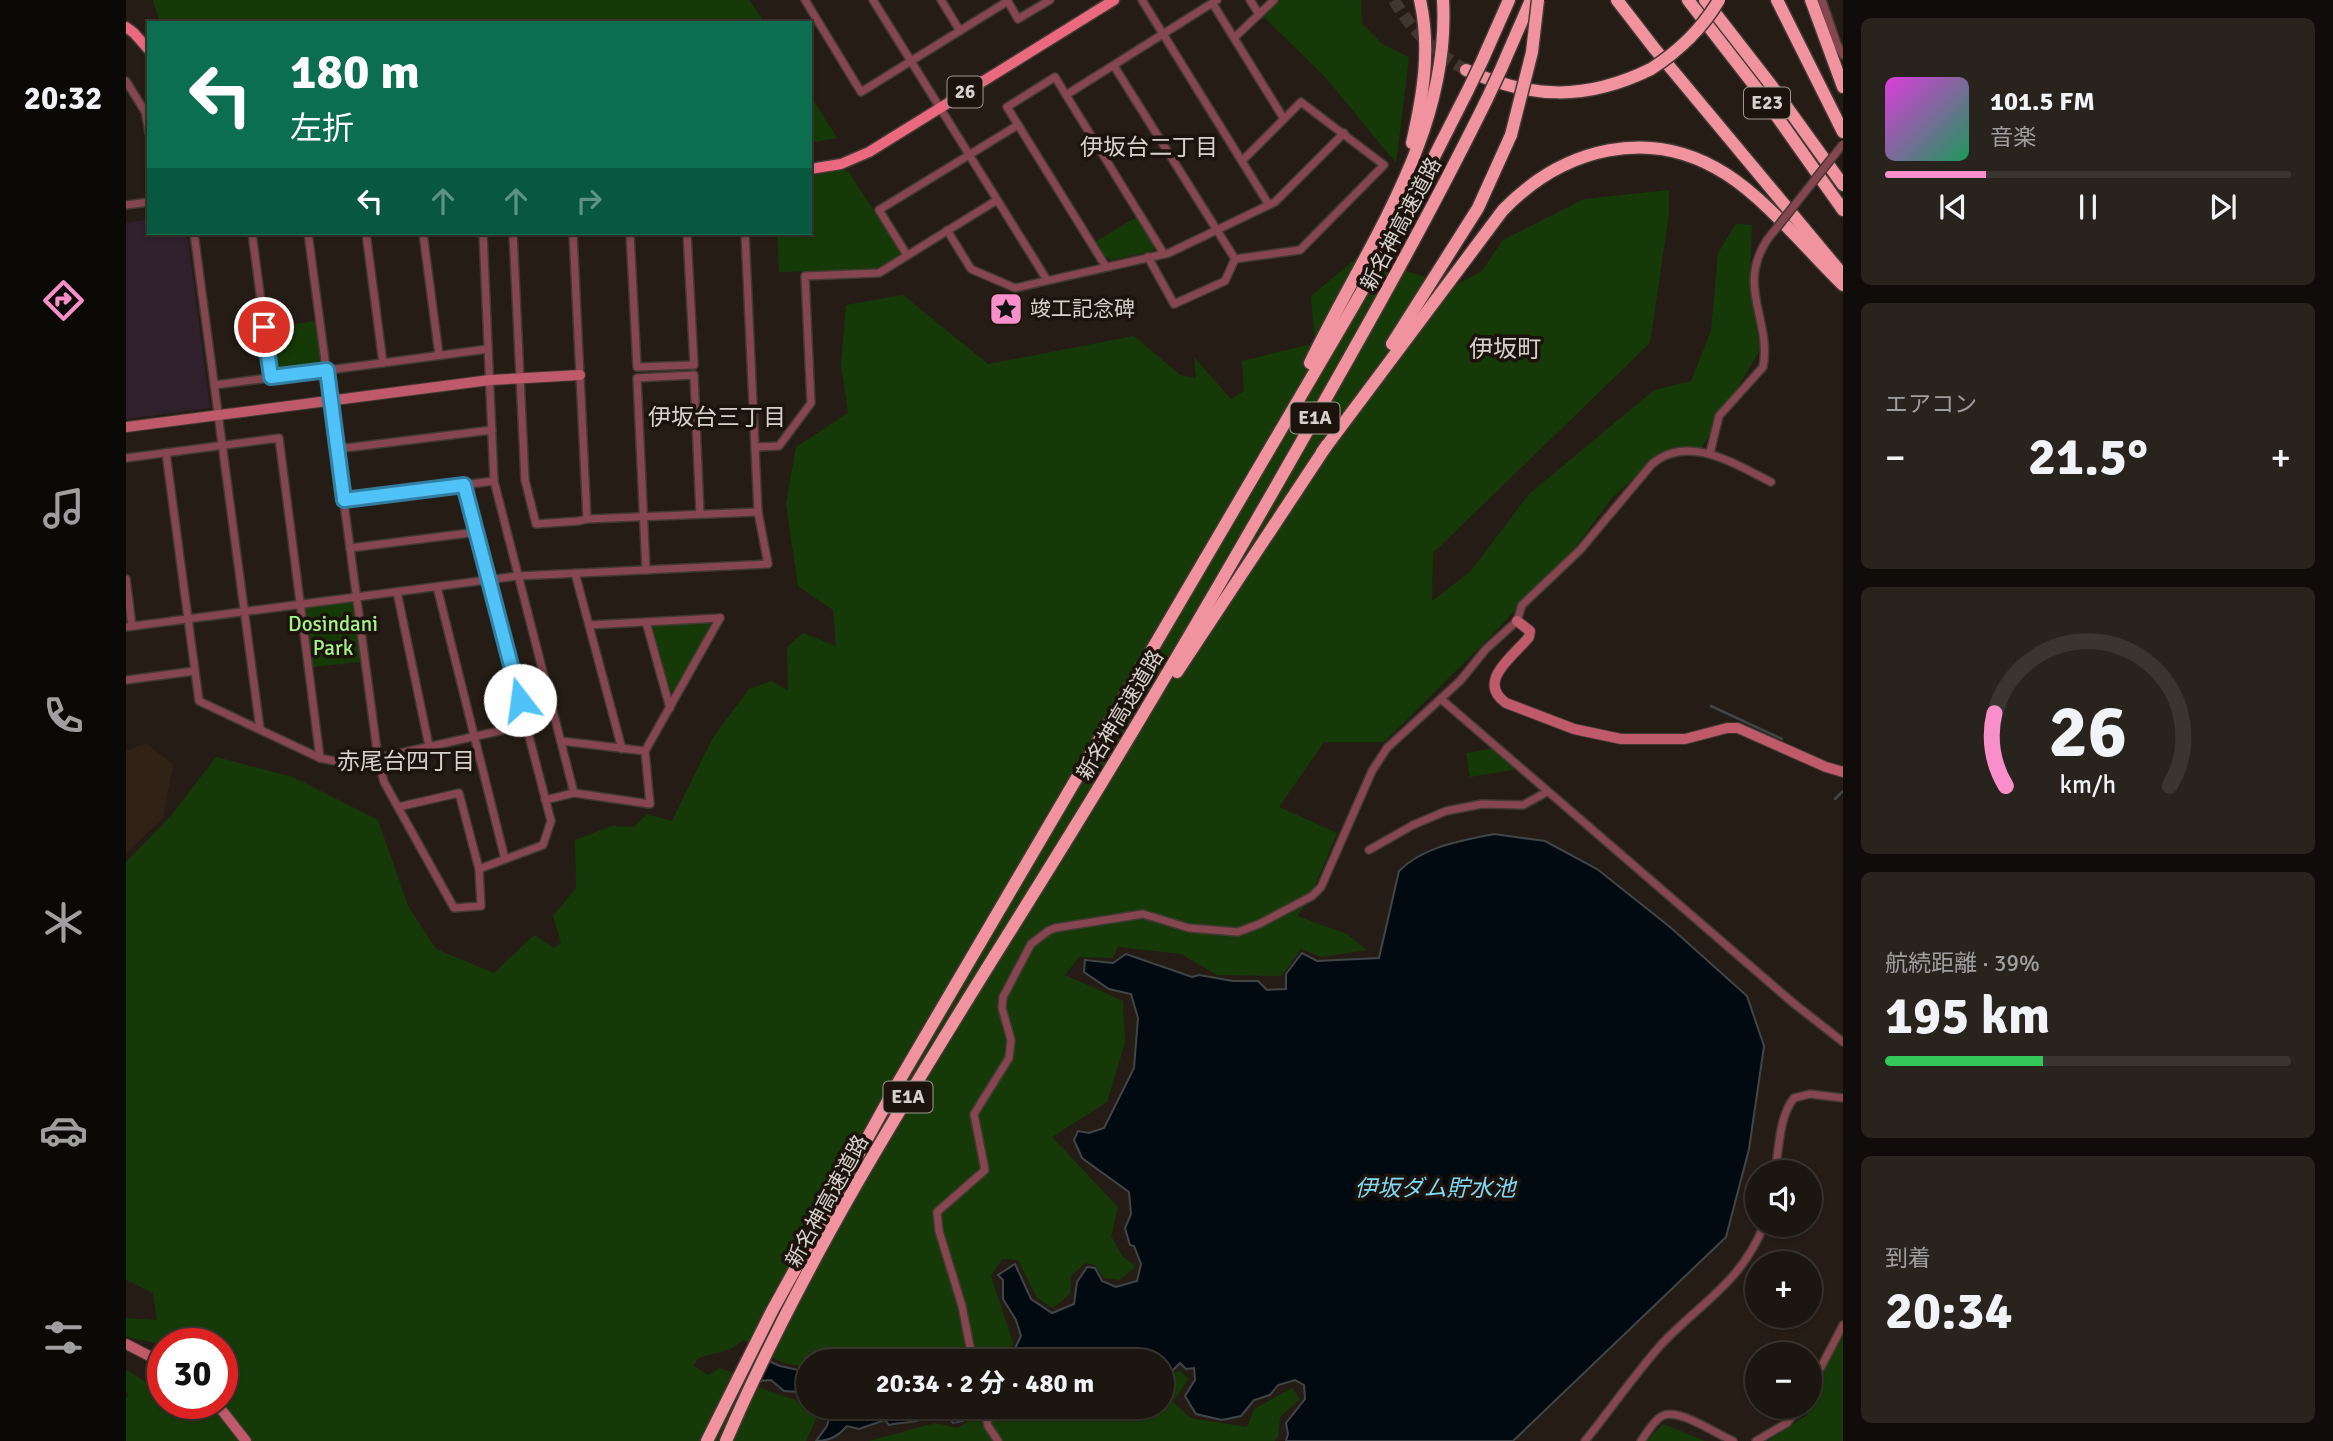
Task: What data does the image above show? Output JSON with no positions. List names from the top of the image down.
{
  "streets": {
    "highway": ["E23", "新名神高速道路", "E1A"],
    "main road": ["26"]
  },
  "districts": [
    "伊坂台二丁目",
    "伊坂町",
    "伊坂台三丁目",
    "赤尾台四丁目"
  ],
  "water": ["伊坂ダム貯水池"],
  "parks": ["Dosindani Park"],
  "places": {
    "place": ["竣工記念碑"]
  },
  "page": {
    "tabs": "20:32",
    "turn": ["180 m", "左折"],
    "song": ["101.5 FM", "音楽"],
    "tile": [
      "エアコン",
      ["航続距離 · 39%", "195 km"],
      ["到着", "20:34"]
    ],
    "heat": ["−", "21.5°", "+"],
    "map_buttons": ["+", "−"],
    "limit": "30",
    "trip": "20:34 · 2 分 · 480 m",
    "gauge": ["26", "km/h"]
  }
}
